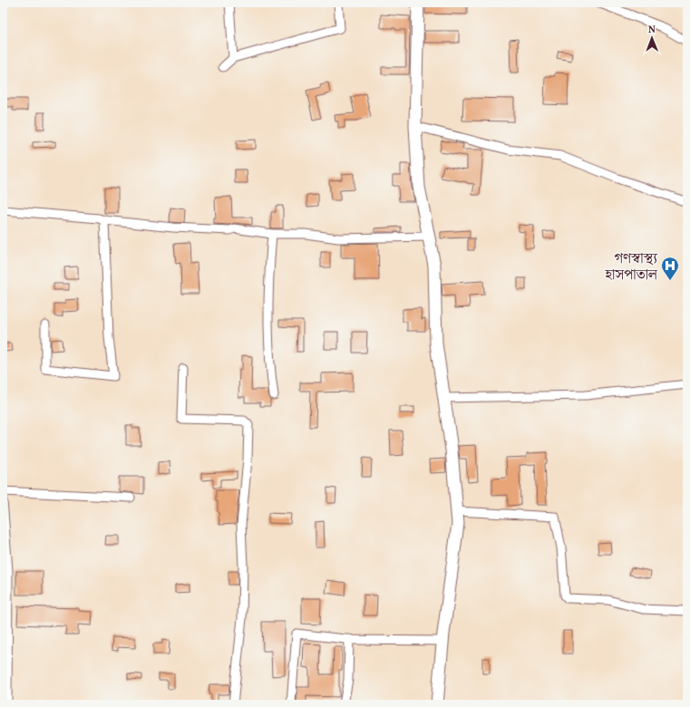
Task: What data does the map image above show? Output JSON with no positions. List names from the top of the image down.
{
  "places": {
    "hospital": ["গণস্বাস্থ্য হাসপাতাল"]
  },
  "north": "top"
}
